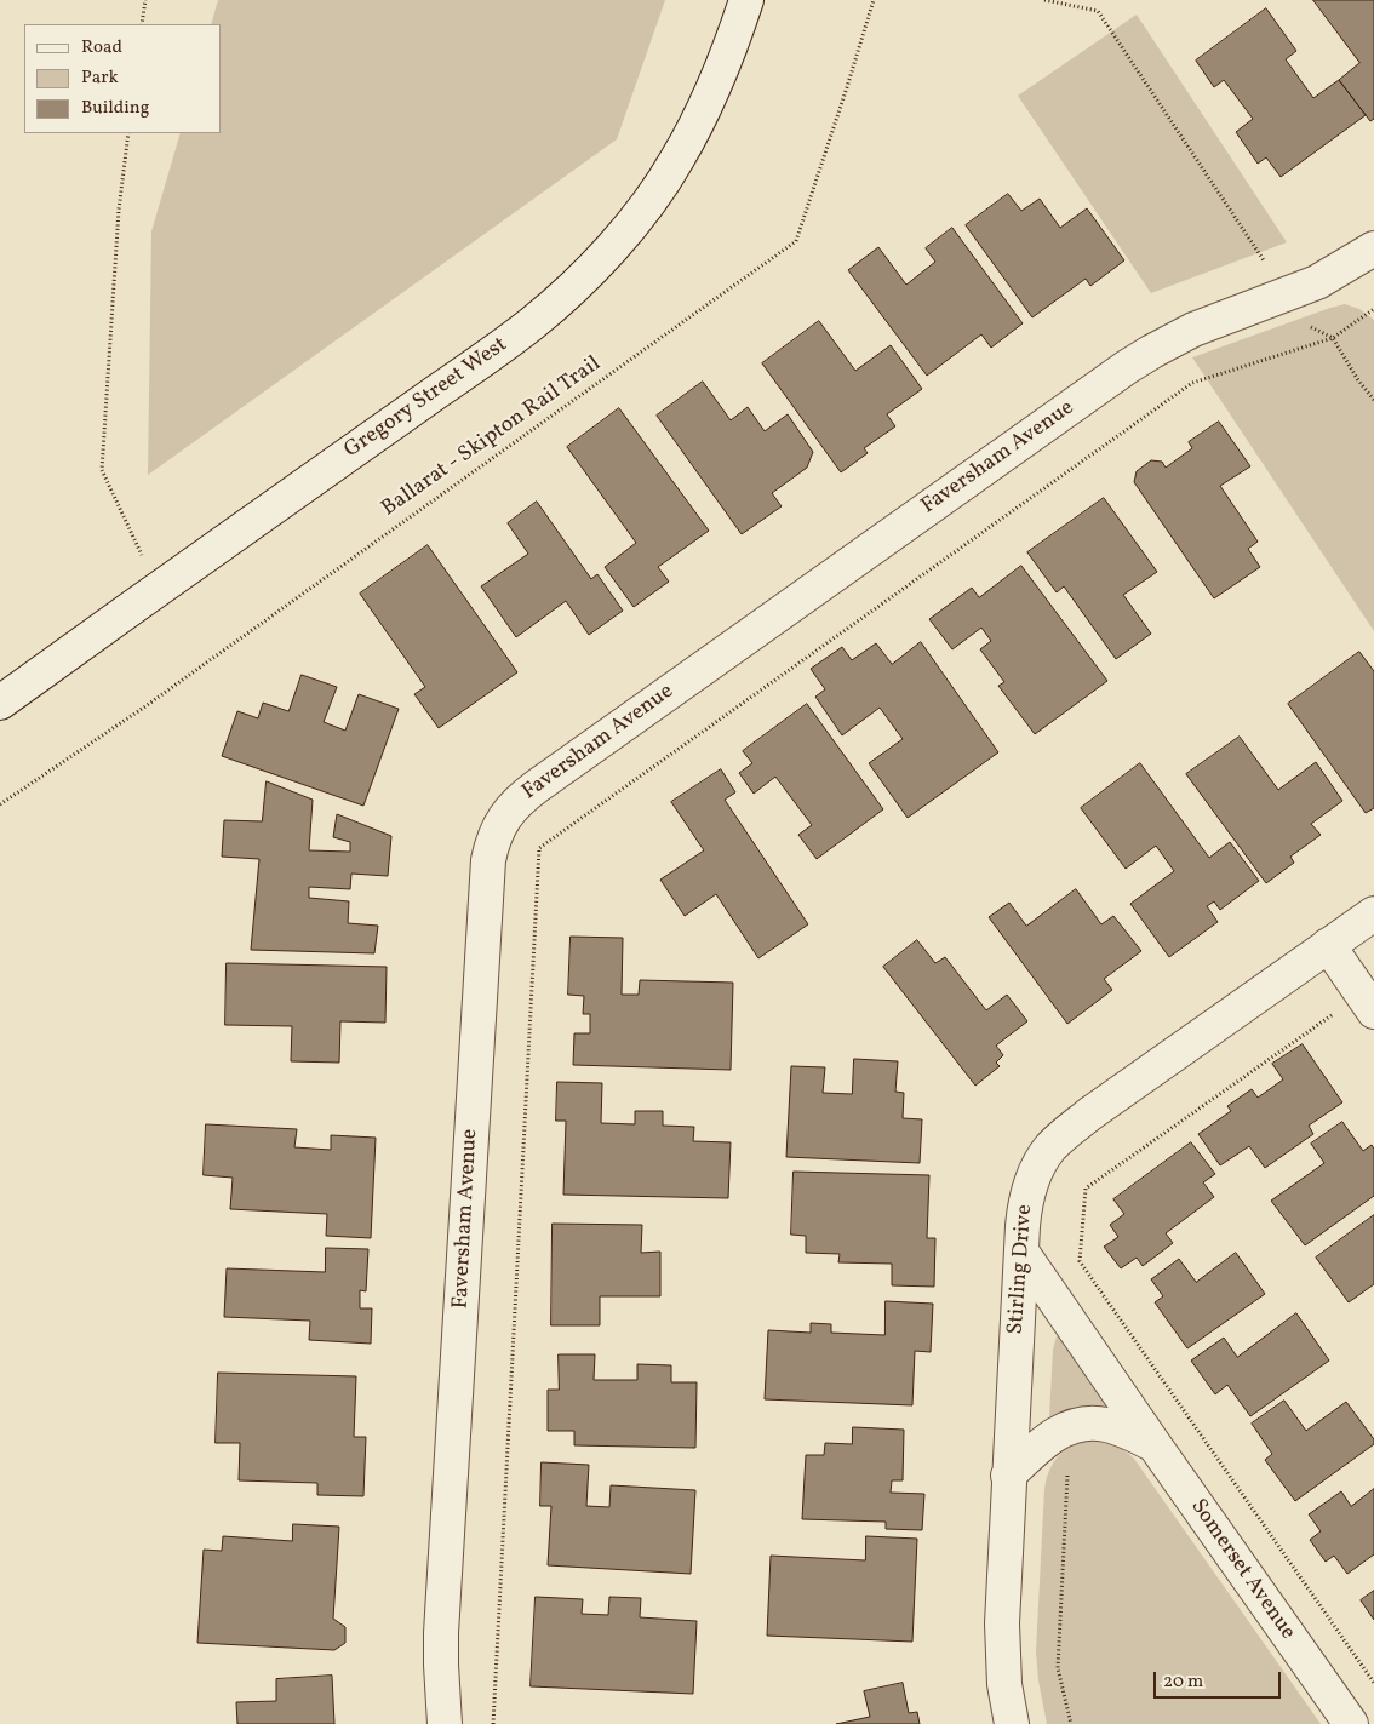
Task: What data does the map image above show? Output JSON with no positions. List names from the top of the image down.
{
  "streets": {
    "street": [
      "Gregory Street West",
      "Faversham Avenue",
      "Stirling Drive",
      "Somerset Avenue"
    ],
    "path": ["Ballarat - Skipton Rail Trail"]
  },
  "crossings": [
    ["Stirling Drive", "Somerset Avenue"]
  ],
  "legend": ["Road", "Park", "Building"],
  "scale_bar": "20 m"
}
